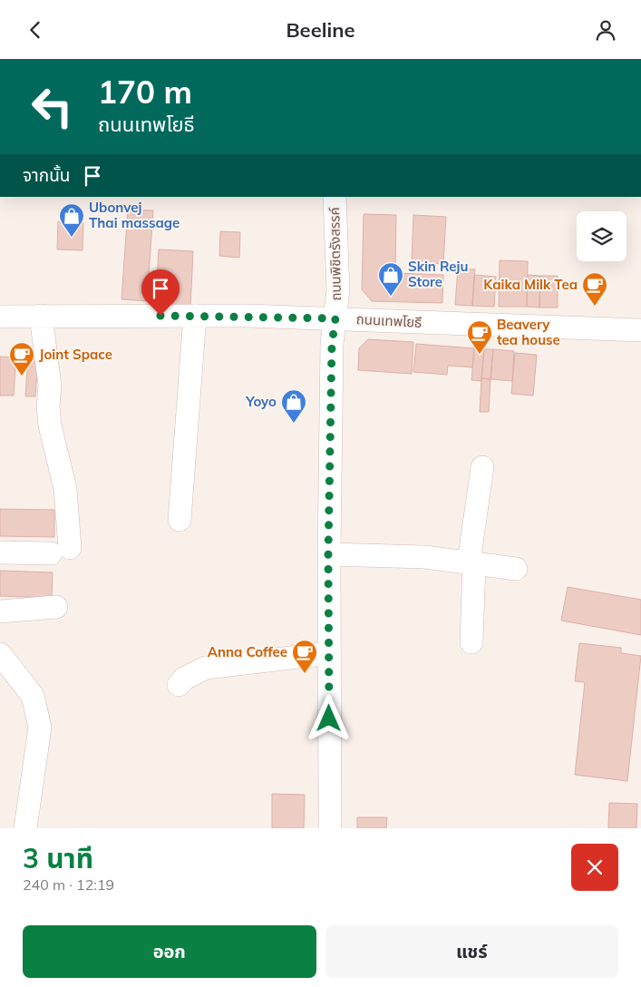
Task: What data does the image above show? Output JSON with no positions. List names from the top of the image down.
{
  "streets": {
    "street": ["ถนนพิชิตรังสรรค์", "ถนนเทพโยธี"]
  },
  "crossings": [
    ["ถนนพิชิตรังสรรค์", "ถนนเทพโยธี"]
  ],
  "places": {
    "shop": ["Ubonvej Thai massage", "Skin Reju Store", "Yoyo"],
    "cafe": [
      "Kaika Milk Tea",
      "Beavery tea house",
      "Joint Space",
      "Anna Coffee"
    ]
  },
  "page": {
    "header": "Beeline",
    "turn": ["170 m", "ถนนเทพโยธี"],
    "then": "จากนั้น",
    "heading": ["3 นาที", "240 m · 12:19"],
    "buttons": ["ออก", "แชร์"]
  }
}
